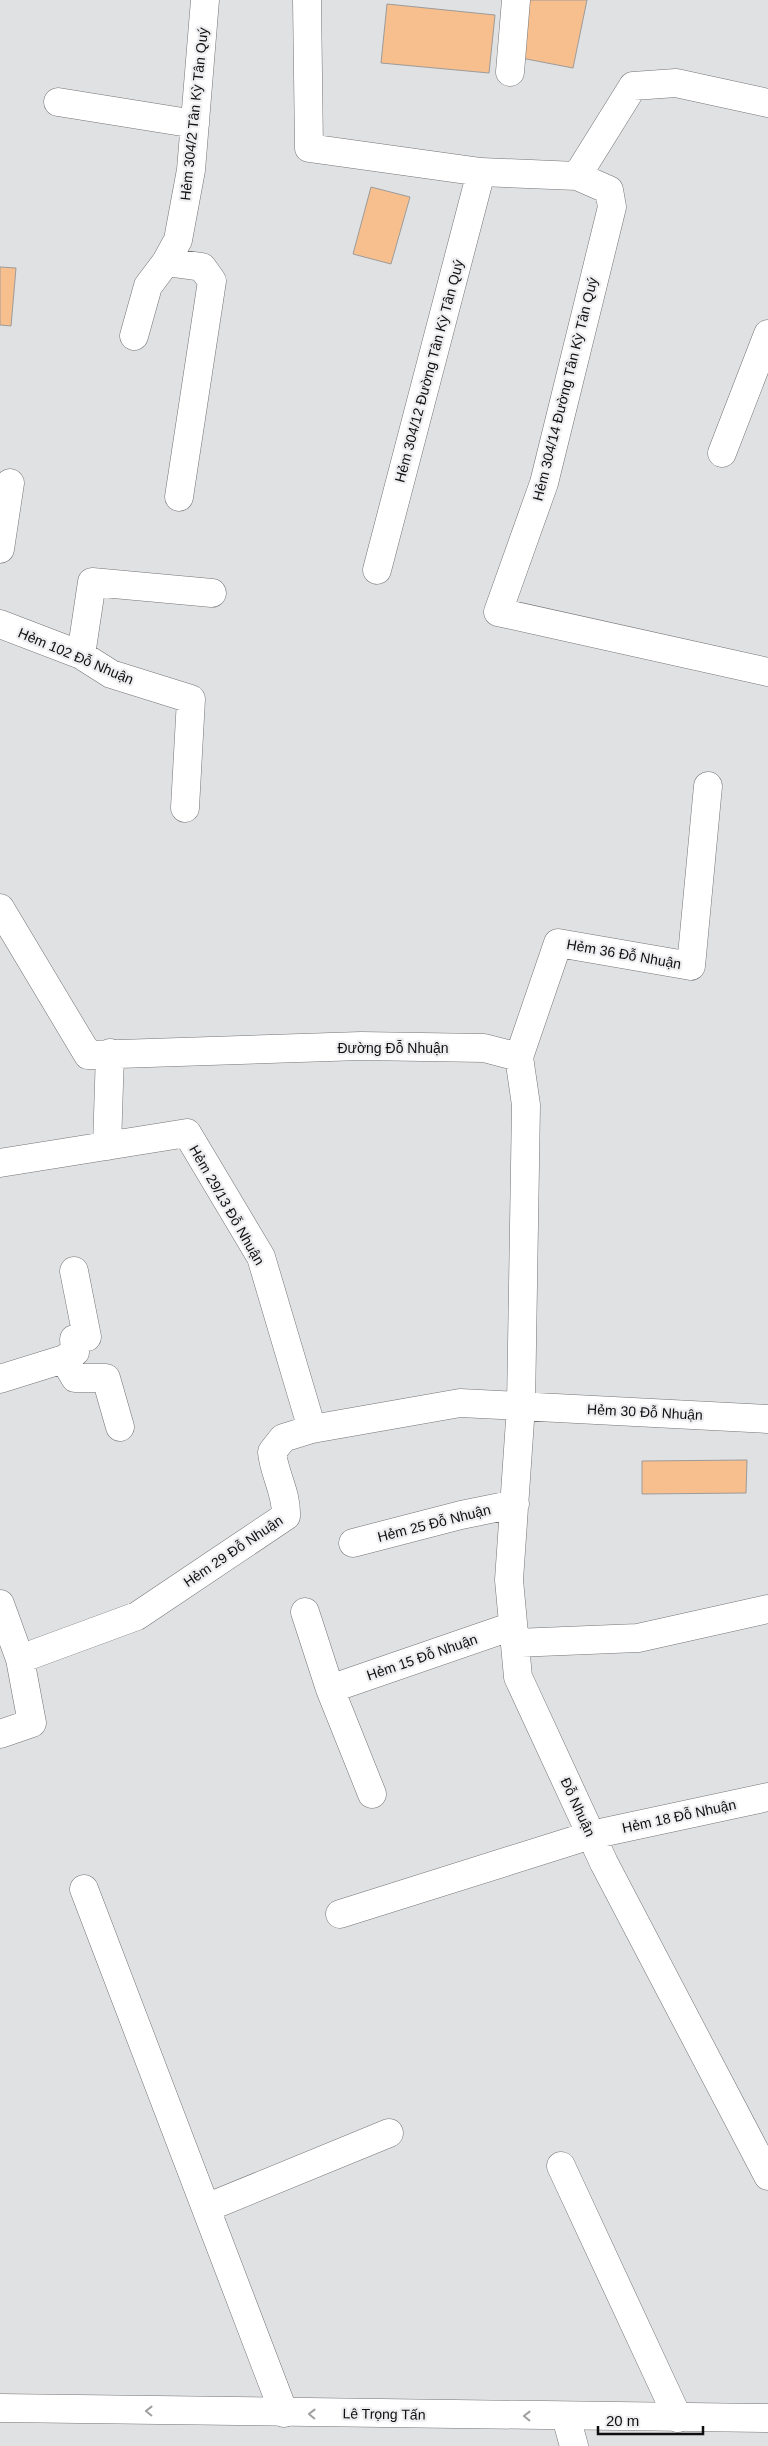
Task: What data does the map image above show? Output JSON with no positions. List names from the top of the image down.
{
  "streets": {
    "street": [
      "Hẻm 304/2 Tân Kỳ Tân Quý",
      "Hẻm 304/12 Đường Tân Kỳ Tân Quý",
      "Hẻm 304/14 Đường Tân Kỳ Tân Quý",
      "Hẻm 102 Đỗ Nhuận",
      "Hẻm 36 Đỗ Nhuận",
      "Đường Đỗ Nhuận",
      "Hẻm 29/13 Đỗ Nhuận",
      "Hẻm 30 Đỗ Nhuận",
      "Hẻm 25 Đỗ Nhuận",
      "Hẻm 29 Đỗ Nhuận",
      "Hẻm 15 Đỗ Nhuận",
      "Đỗ Nhuận",
      "Hẻm 18 Đỗ Nhuận",
      "Lê Trọng Tấn"
    ]
  },
  "crossings": [
    ["Hẻm 36 Đỗ Nhuận", "Đường Đỗ Nhuận"],
    ["Hẻm 29/13 Đỗ Nhuận", "Hẻm 29 Đỗ Nhuận"],
    ["Hẻm 30 Đỗ Nhuận", "Hẻm 29 Đỗ Nhuận"],
    ["Hẻm 30 Đỗ Nhuận", "Đỗ Nhuận"],
    ["Hẻm 25 Đỗ Nhuận", "Đỗ Nhuận"],
    ["Hẻm 29 Đỗ Nhuận", "Đỗ Nhuận"],
    ["Hẻm 15 Đỗ Nhuận", "Đỗ Nhuận"],
    ["Đỗ Nhuận", "Hẻm 18 Đỗ Nhuận"]
  ],
  "one_way": ["Lê Trọng Tấn"],
  "scale_bar": "20 m"
}
